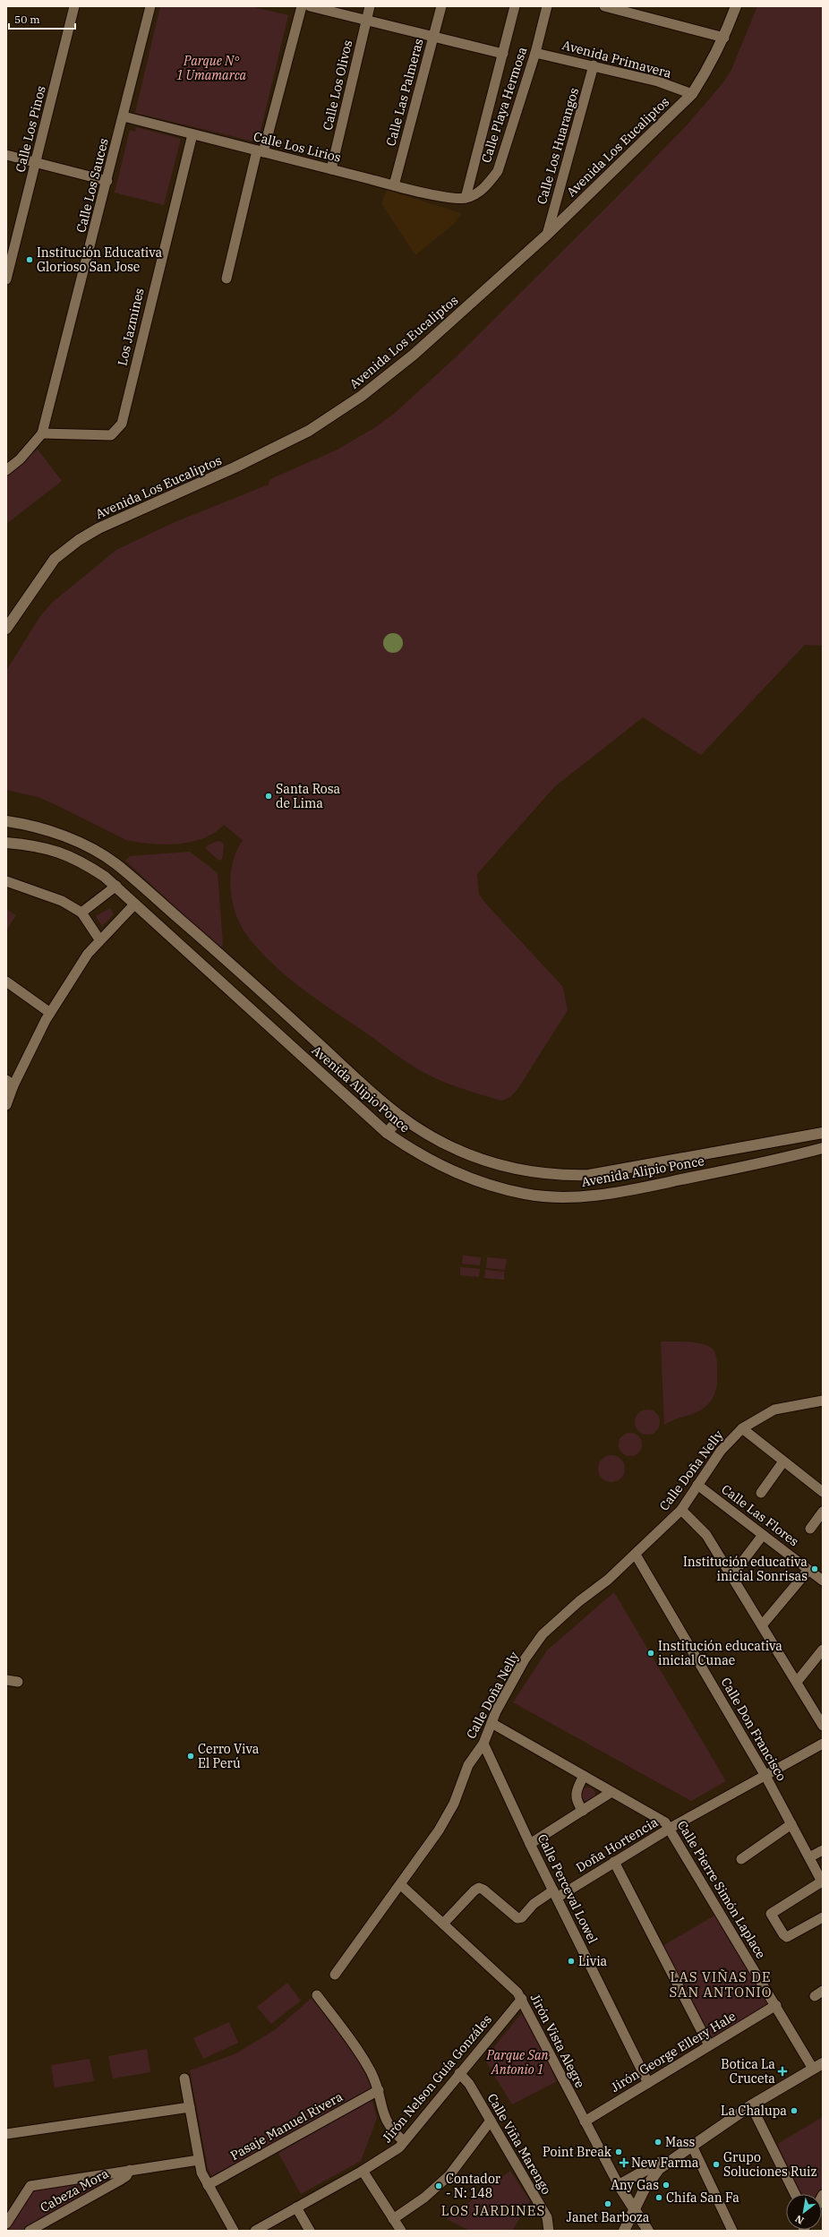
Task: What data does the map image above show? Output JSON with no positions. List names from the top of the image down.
{
  "streets": {
    "main road": ["Avenida Los Eucaliptos", "Avenida Alipio Ponce"],
    "street": [
      "Avenida Primavera",
      "Calle Los Olivos",
      "Calle Las Palmeras",
      "Calle Playa Hermosa",
      "Calle Los Pinos",
      "Calle Los Huarangos",
      "Calle Los Lirios",
      "Calle Los Sauces",
      "Los Jazmines",
      "Calle Doña Nelly",
      "Calle Las Flores",
      "Calle Don Francisco",
      "Doña Hortencia",
      "Calle Perceval Lowel",
      "Calle Pierre Simón Laplace",
      "Jirón Vista Alegre",
      "Jirón George Ellery Hale",
      "Jirón Nelson Guía Gonzáles",
      "Pasaje Manuel Rivera",
      "Calle Viña Marengo",
      "Cabeza Mora"
    ]
  },
  "crossings": [
    ["Avenida Primavera", "Calle Playa Hermosa"],
    ["Avenida Primavera", "Calle Los Huarangos"],
    ["Avenida Primavera", "Avenida Los Eucaliptos"],
    ["Calle Los Olivos", "Calle Los Lirios"],
    ["Calle Las Palmeras", "Calle Los Lirios"],
    ["Calle Playa Hermosa", "Calle Los Lirios"],
    ["Calle Los Huarangos", "Avenida Los Eucaliptos"],
    ["Calle Los Lirios", "Calle Los Sauces"],
    ["Calle Los Lirios", "Los Jazmines"],
    ["Calle Los Sauces", "Los Jazmines"],
    ["Calle Doña Nelly", "Calle Las Flores"],
    ["Calle Doña Nelly", "Calle Don Francisco"],
    ["Calle Doña Nelly", "Calle Perceval Lowel"],
    ["Calle Doña Nelly", "Calle Pierre Simón Laplace"],
    ["Calle Doña Nelly", "Jirón Vista Alegre"],
    ["Calle Don Francisco", "Doña Hortencia"],
    ["Doña Hortencia", "Calle Perceval Lowel"],
    ["Doña Hortencia", "Calle Pierre Simón Laplace"],
    ["Doña Hortencia", "Jirón Vista Alegre"],
    ["Calle Perceval Lowel", "Jirón George Ellery Hale"],
    ["Calle Pierre Simón Laplace", "Jirón George Ellery Hale"],
    ["Jirón Vista Alegre", "Jirón George Ellery Hale"],
    ["Jirón Vista Alegre", "Jirón Nelson Guía Gonzáles"],
    ["Jirón Nelson Guía Gonzáles", "Calle Viña Marengo"]
  ],
  "districts": ["LAS VIÑAS DE SAN ANTONIO", "LOS JARDINES"],
  "parks": ["Parque N° 1 Umamarca", "Parque San Antonio 1"],
  "places": {
    "other": [
      "Institución Educativa Glorioso San Jose",
      "Santa Rosa de Lima",
      "Institución educativa inicial Sonrisas",
      "Institución educativa inicial Cunae",
      "Cerro Viva El Perú",
      "Livia",
      "La Chalupa",
      "Mass",
      "Point Break",
      "Grupo Soluciones Ruiz",
      "Any Gas",
      "Contador - N: 148",
      "Chifa San Fa",
      "Janet Barboza"
    ],
    "health": ["Botica La Cruceta", "New Farma"]
  },
  "scale_bar": "50 m",
  "north": "bottom left"
}
